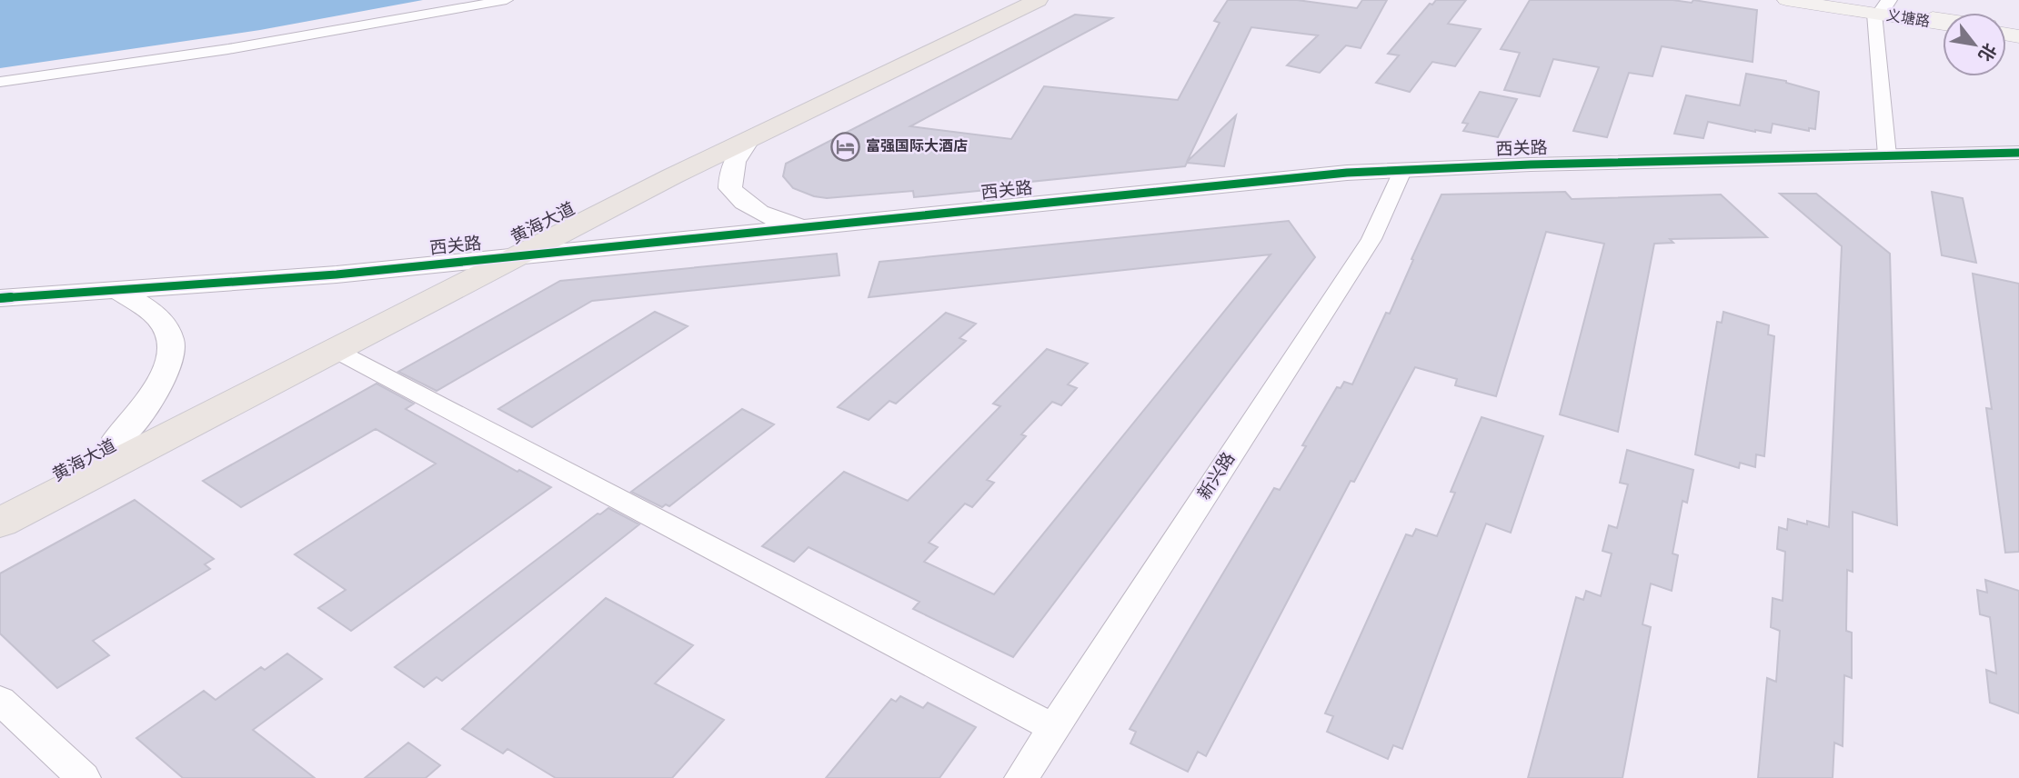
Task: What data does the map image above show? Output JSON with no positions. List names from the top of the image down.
{
  "streets": {
    "main road": ["义塘路", "黄海大道"],
    "street": ["西关路", "新兴路"]
  },
  "crossings": [
    ["西关路", "黄海大道"],
    ["西关路", "新兴路"]
  ],
  "places": {
    "hotel": ["富强国际大酒店"]
  },
  "north": "bottom right"
}
